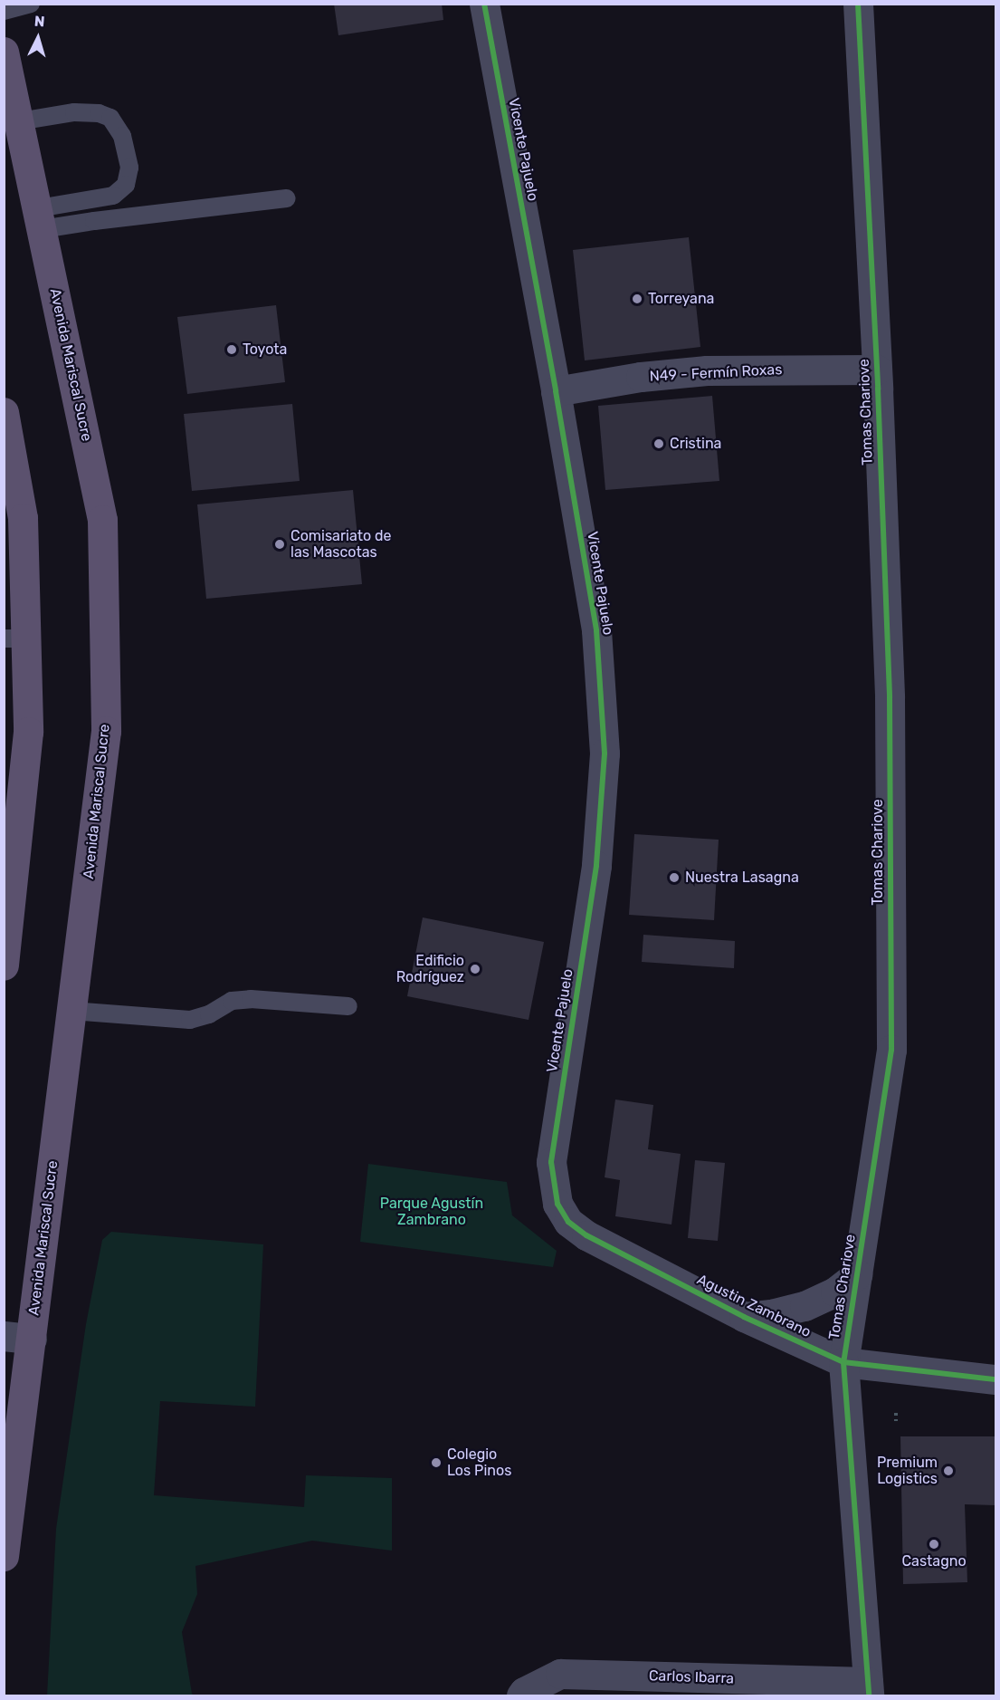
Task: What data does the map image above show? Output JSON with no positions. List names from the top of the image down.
{
  "streets": {
    "main road": ["Avenida Mariscal Sucre"],
    "street": [
      "Vicente Pajuelo",
      "N49 - Fermín Roxas",
      "Tomas Chariove",
      "Agustin Zambrano",
      "Carlos Ibarra"
    ]
  },
  "crossings": [
    ["Vicente Pajuelo", "N49 - Fermín Roxas"],
    ["Vicente Pajuelo", "Agustin Zambrano"],
    ["N49 - Fermín Roxas", "Tomas Chariove"],
    ["Tomas Chariove", "Agustin Zambrano"],
    ["Tomas Chariove", "Carlos Ibarra"]
  ],
  "parks": ["Parque Agustín Zambrano"],
  "places": [
    "Torreyana",
    "Toyota",
    "Cristina",
    "Comisariato de las Mascotas",
    "Nuestra Lasagna",
    "Edificio Rodríguez",
    "Colegio Los Pinos",
    "Premium Logistics",
    "Castagno"
  ],
  "north": "top"
}
